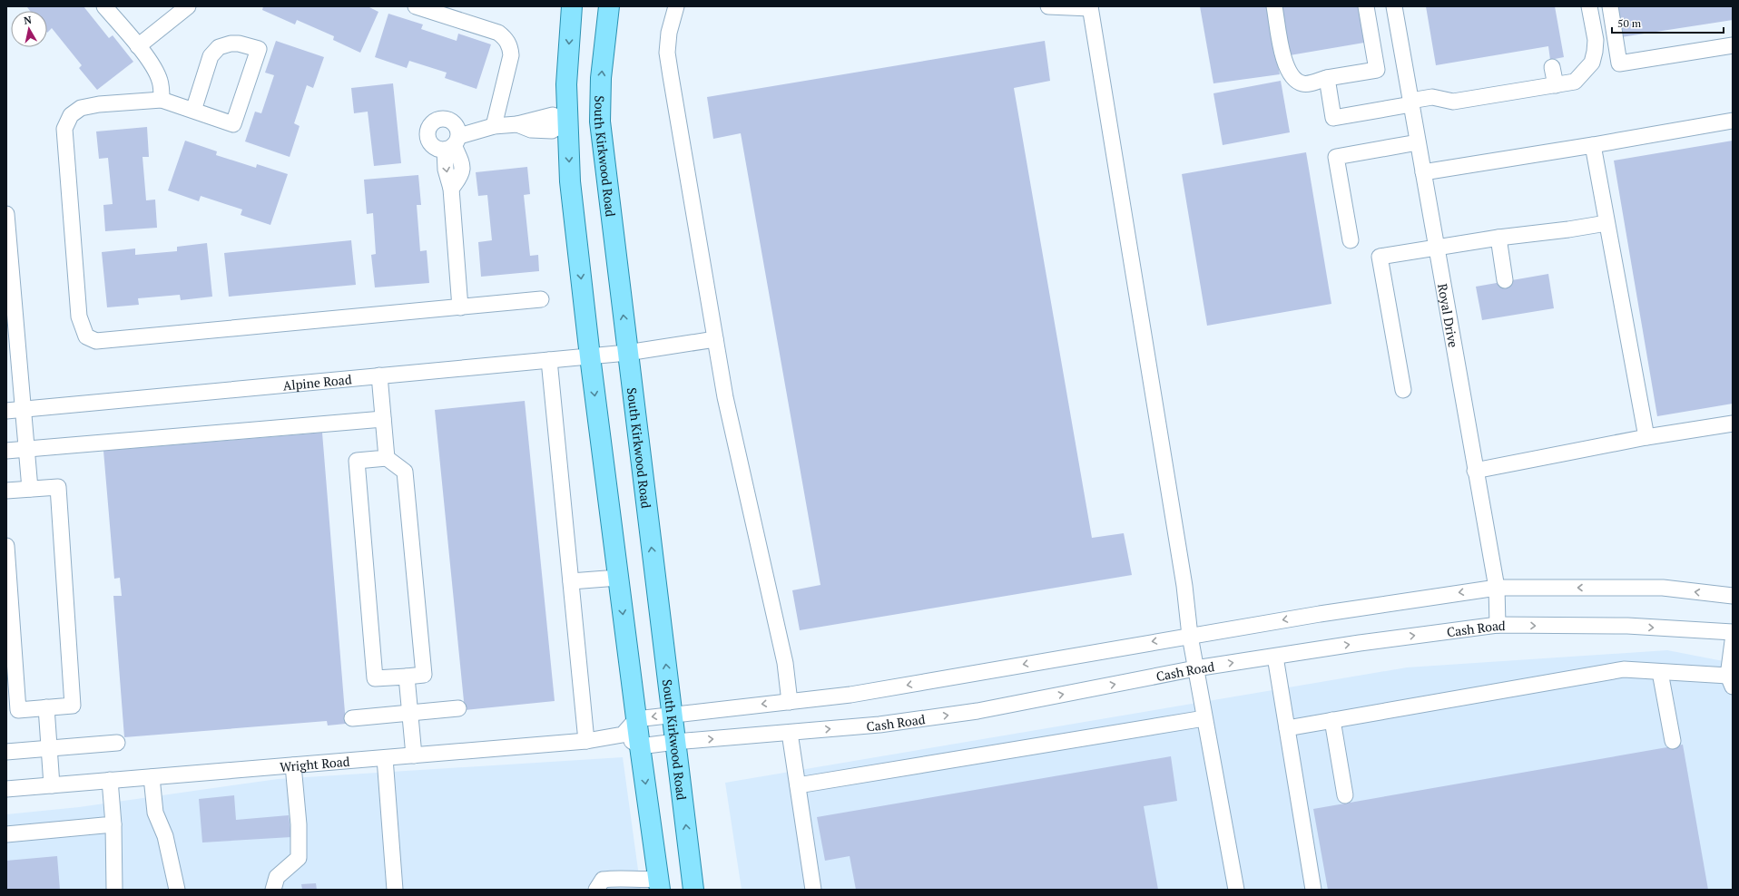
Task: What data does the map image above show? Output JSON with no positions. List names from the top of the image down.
{
  "streets": {
    "main road": ["South Kirkwood Road"],
    "street": [
      "Royal Drive",
      "Alpine Road",
      "Cash Road",
      "Wright Road"
    ]
  },
  "crossings": [
    ["South Kirkwood Road", "Alpine Road"],
    ["South Kirkwood Road", "Cash Road"],
    ["Royal Drive", "Cash Road"]
  ],
  "scale_bar": "50 m",
  "north": "top"
}
